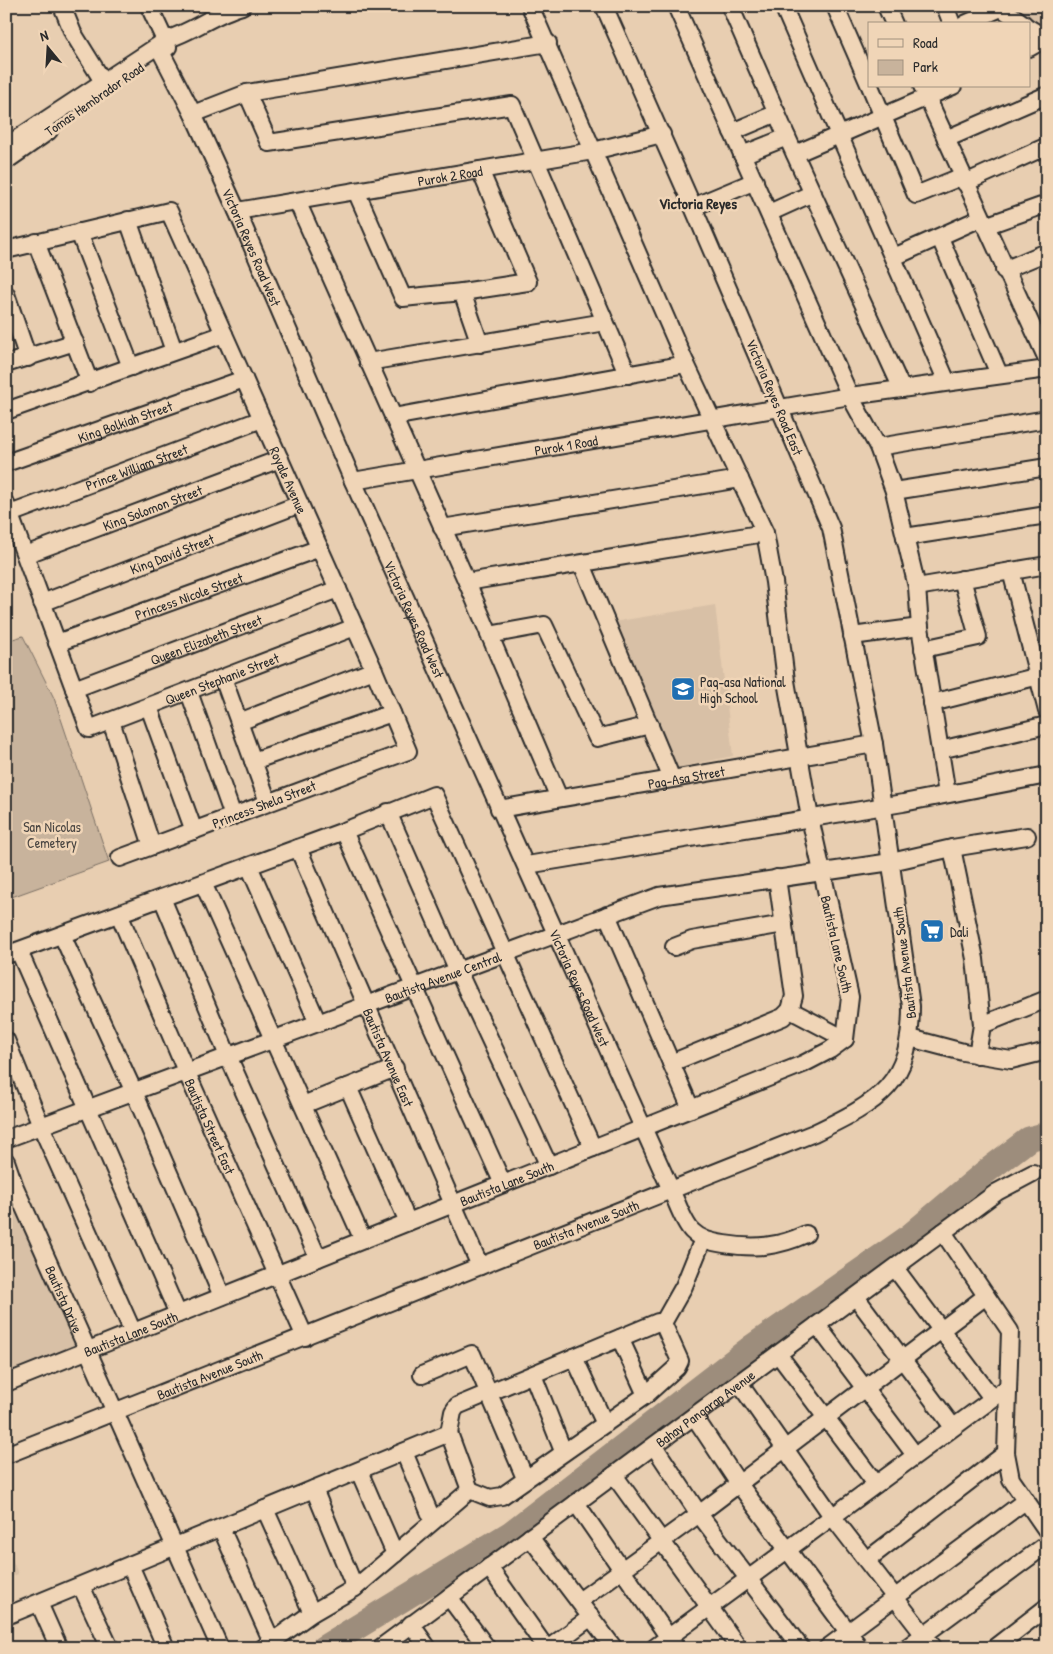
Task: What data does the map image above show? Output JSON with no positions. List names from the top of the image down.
{
  "streets": {
    "street": [
      "Tomas Hembrador Road",
      "Purok 2 Road",
      "Victoria Reyes Road West",
      "Victoria Reyes Road East",
      "King Bolkiah Street",
      "Purok 1 Road",
      "Prince William Street",
      "Royale Avenue",
      "King Solomon Street",
      "King David Street",
      "Princess Nicole Street",
      "Queen Elizabeth Street",
      "Queen Stephanie Street",
      "Pag-Asa Street",
      "Princess Shela Street",
      "Bautista Lane South",
      "Bautista Avenue South",
      "Bautista Avenue Central",
      "Bautista Avenue East",
      "Bautista Street East",
      "Bautista Drive",
      "Bahay Pangarap Avenue"
    ]
  },
  "crossings": [
    ["Tomas Hembrador Road", "Victoria Reyes Road West"],
    ["Purok 2 Road", "Victoria Reyes Road West"],
    ["Purok 2 Road", "Victoria Reyes Road East"],
    ["Purok 2 Road", "Bautista Lane South"],
    ["Victoria Reyes Road West", "Purok 1 Road"],
    ["Victoria Reyes Road West", "Pag-Asa Street"],
    ["Victoria Reyes Road West", "Bautista Lane South"],
    ["Victoria Reyes Road West", "Bautista Avenue South"],
    ["Victoria Reyes Road West", "Bautista Avenue Central"],
    ["Victoria Reyes Road East", "Purok 1 Road"],
    ["Victoria Reyes Road East", "Pag-Asa Street"],
    ["Victoria Reyes Road East", "Bautista Avenue South"],
    ["King Bolkiah Street", "Royale Avenue"],
    ["Purok 1 Road", "Bautista Lane South"],
    ["Prince William Street", "Royale Avenue"],
    ["Royale Avenue", "King Solomon Street"],
    ["Royale Avenue", "King David Street"],
    ["Royale Avenue", "Princess Nicole Street"],
    ["Royale Avenue", "Queen Elizabeth Street"],
    ["Royale Avenue", "Queen Stephanie Street"],
    ["Royale Avenue", "Princess Shela Street"],
    ["Queen Elizabeth Street", "Queen Stephanie Street"],
    ["Pag-Asa Street", "Bautista Lane South"],
    ["Bautista Lane South", "Bautista Avenue Central"],
    ["Bautista Lane South", "Bautista Avenue East"],
    ["Bautista Lane South", "Bautista Street East"],
    ["Bautista Lane South", "Bautista Drive"],
    ["Bautista Avenue South", "Bautista Avenue Central"],
    ["Bautista Avenue South", "Bautista Avenue East"],
    ["Bautista Avenue South", "Bautista Street East"],
    ["Bautista Avenue South", "Bautista Drive"],
    ["Bautista Avenue Central", "Bautista Avenue East"],
    ["Bautista Avenue Central", "Bautista Street East"]
  ],
  "districts": ["Victoria Reyes"],
  "parks": ["San Nicolas Cemetery"],
  "places": {
    "school or university": ["Pag-asa National High School"],
    "supermarket": ["Dali"]
  },
  "legend": ["Road", "Park"],
  "north": "top"
}
